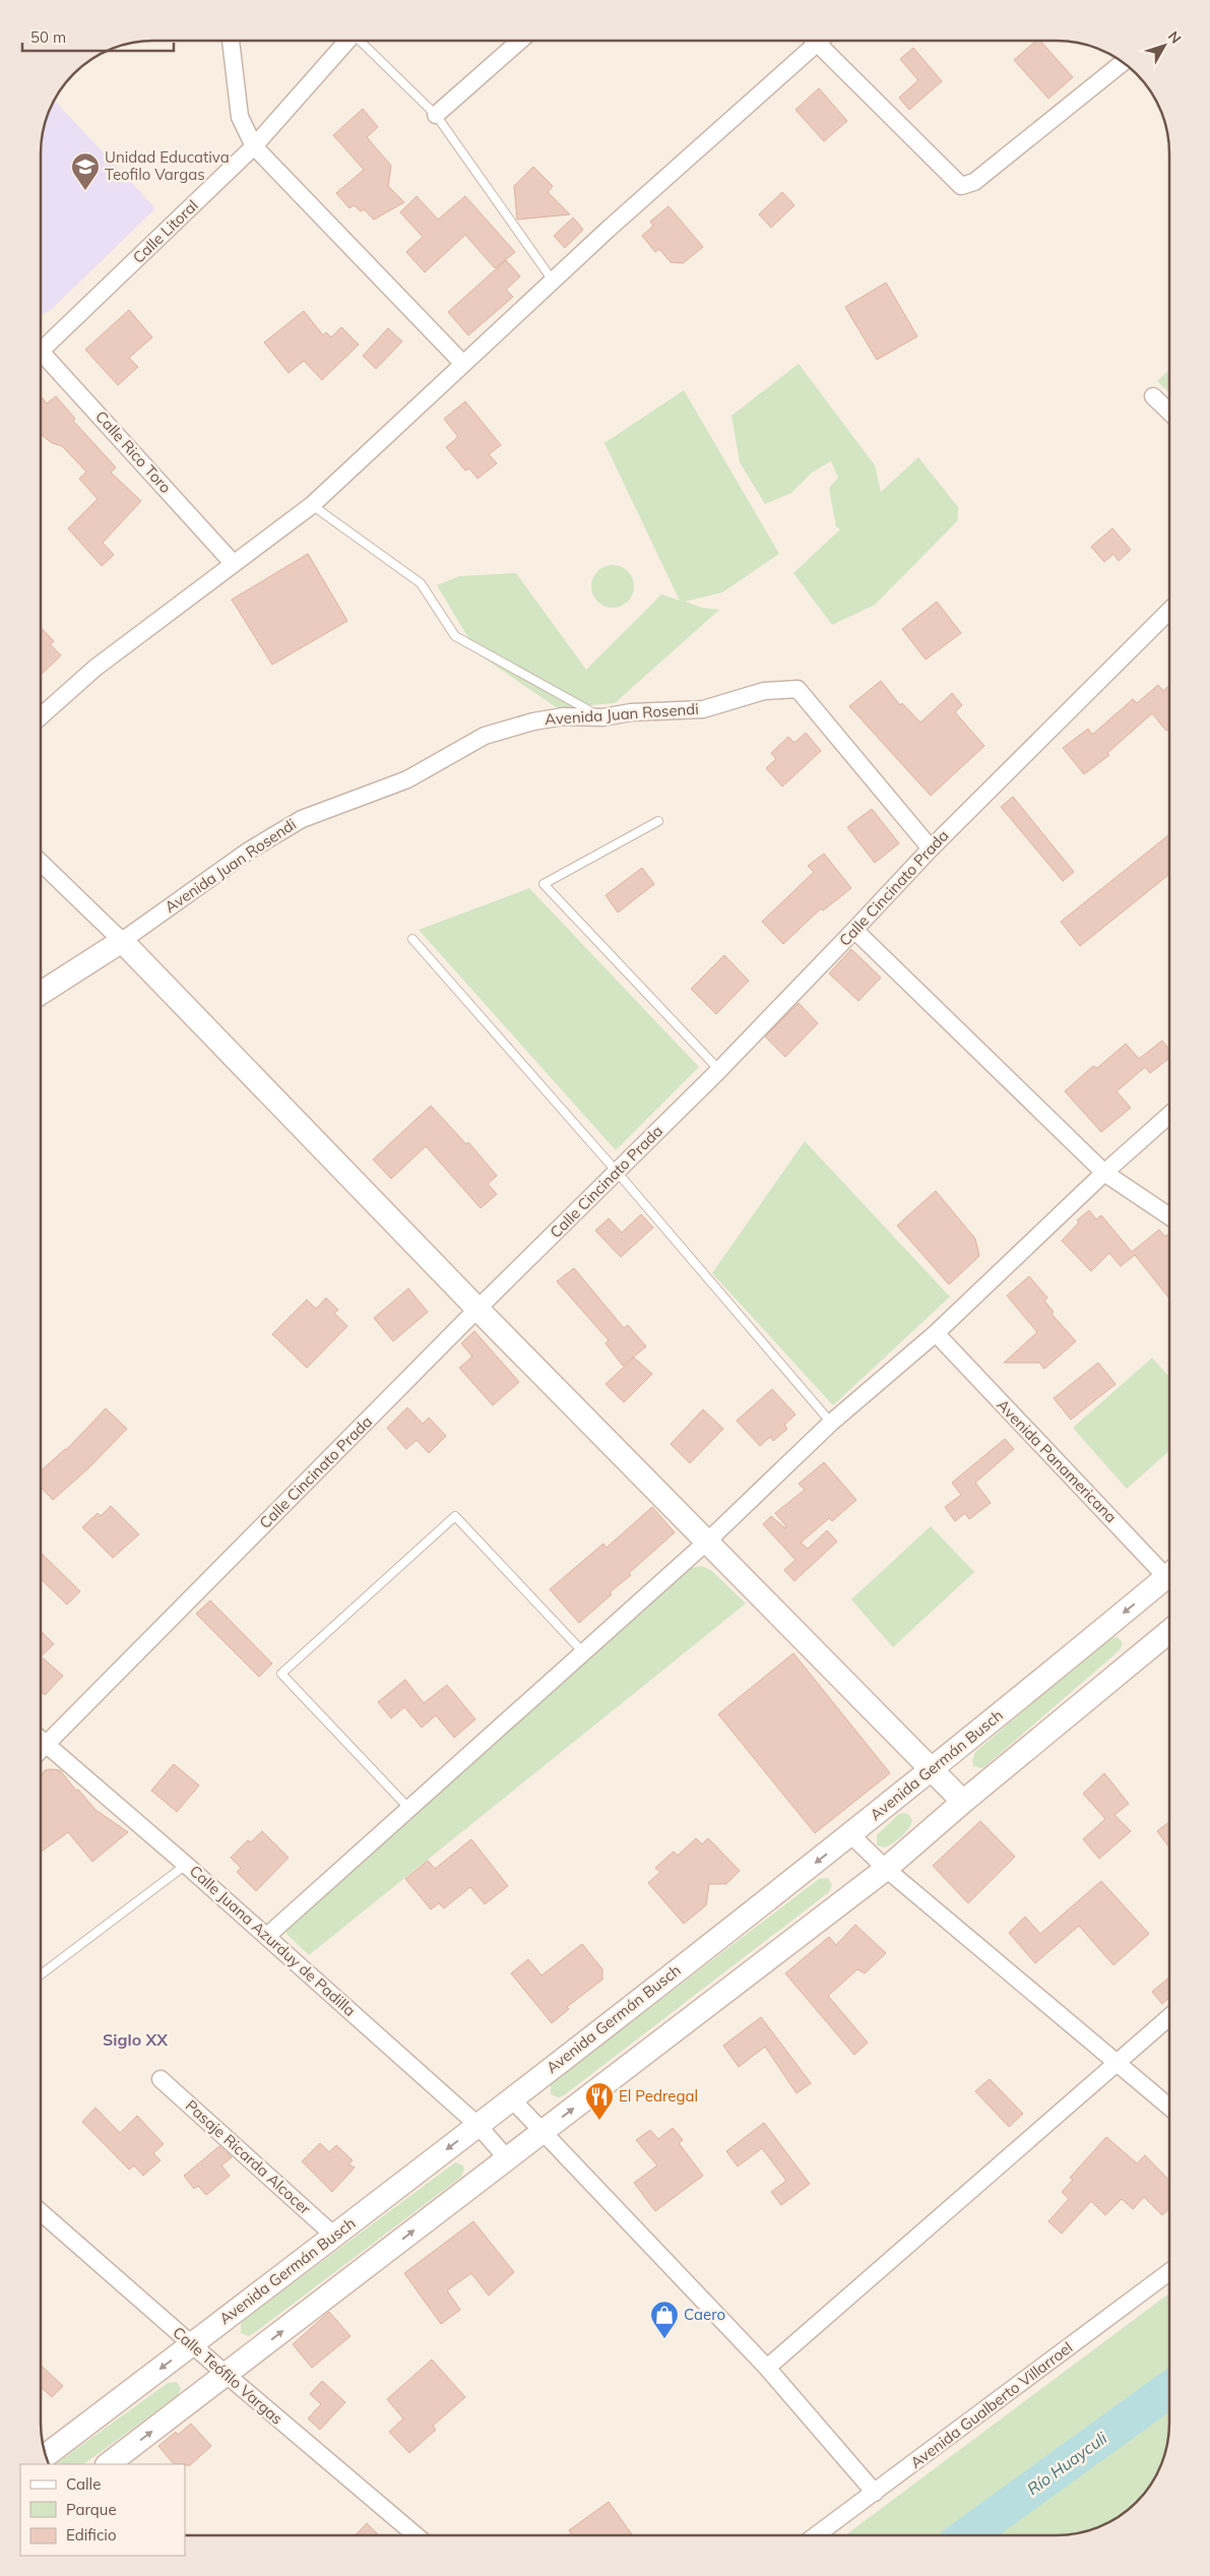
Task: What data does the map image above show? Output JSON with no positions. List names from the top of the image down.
{
  "streets": {
    "main road": ["Avenida Juan Rosendi", "Avenida Germán Busch"],
    "street": [
      "Calle Litoral",
      "Calle Rico Toro",
      "Calle Cincinato Prada",
      "Avenida Panamericana",
      "Calle Juana Azurduy de Padilla",
      "Pasaje Ricarda Alcocer",
      "Calle Teófilo Vargas",
      "Avenida Gualberto Villarroel"
    ]
  },
  "crossings": [
    ["Avenida Juan Rosendi", "Calle Cincinato Prada"],
    ["Calle Cincinato Prada", "Calle Juana Azurduy de Padilla"],
    ["Avenida Germán Busch", "Calle Juana Azurduy de Padilla"],
    ["Avenida Germán Busch", "Pasaje Ricarda Alcocer"],
    ["Avenida Germán Busch", "Calle Teófilo Vargas"]
  ],
  "districts": ["Siglo XX"],
  "water": ["Río Huayculi"],
  "places": {
    "school or university": ["Unidad Educativa Teofilo Vargas"],
    "restaurant": ["El Pedregal"],
    "shop": ["Caero"]
  },
  "legend": ["Calle", "Parque", "Edificio"],
  "scale_bar": "50 m",
  "north": "top right"
}
